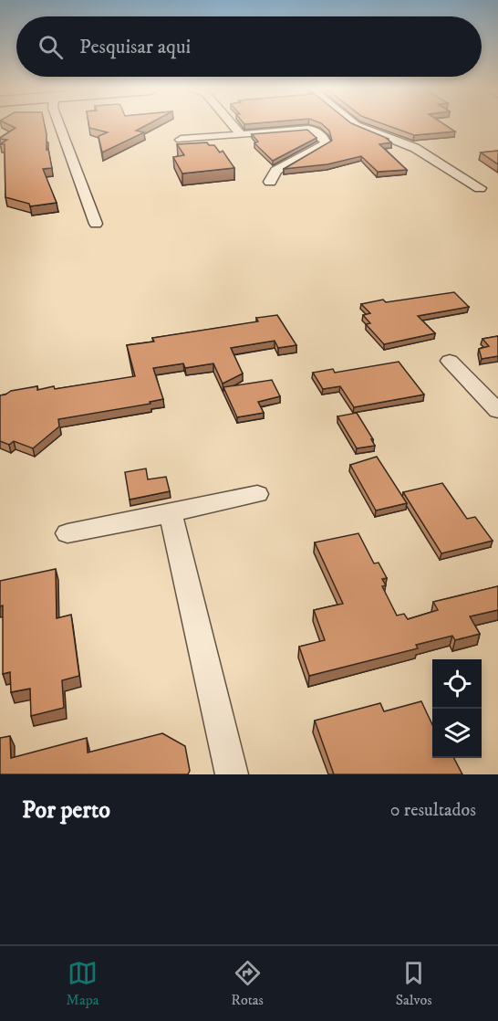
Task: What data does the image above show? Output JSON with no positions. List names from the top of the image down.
{
  "page": {
    "search": "Pesquisar aqui",
    "heading": ["Por perto", "0 resultados"],
    "nav": ["Mapa", "Rotas", "Salvos"]
  }
}
